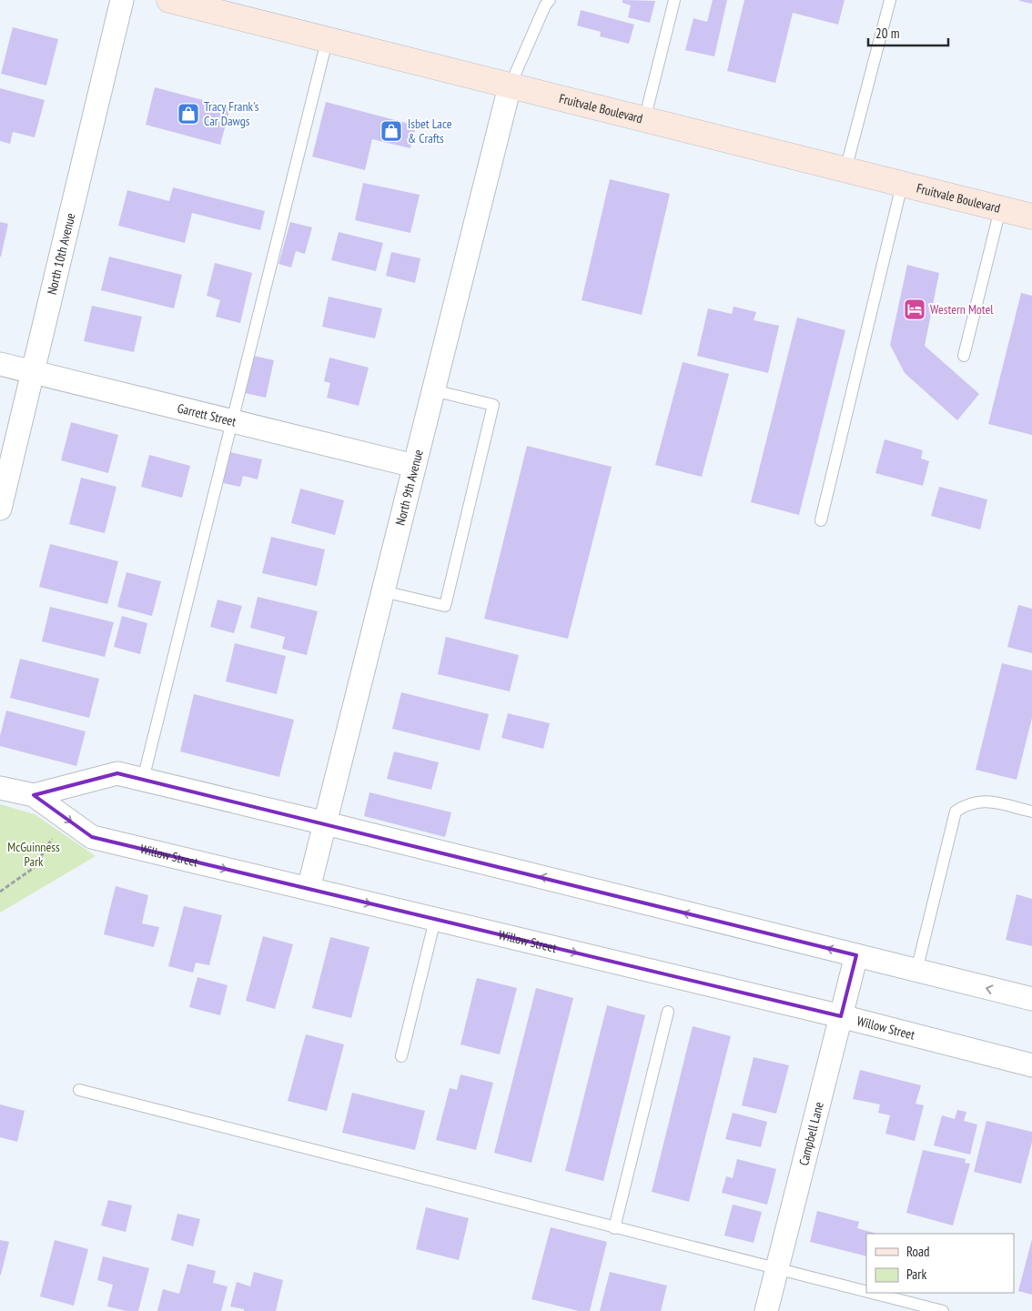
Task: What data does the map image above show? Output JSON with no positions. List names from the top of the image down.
{
  "streets": {
    "main road": ["Fruitvale Boulevard"],
    "street": [
      "North 10th Avenue",
      "Garrett Street",
      "North 9th Avenue",
      "Willow Street",
      "Campbell Lane"
    ]
  },
  "crossings": [
    ["Fruitvale Boulevard", "North 9th Avenue"],
    ["North 10th Avenue", "Garrett Street"],
    ["Garrett Street", "North 9th Avenue"],
    ["North 9th Avenue", "Willow Street"],
    ["Willow Street", "Campbell Lane"]
  ],
  "parks": ["McGuinness Park"],
  "places": {
    "shop": ["Tracy Frank's Car Dawgs", "Isbet Lace & Crafts"],
    "hotel": ["Western Motel"]
  },
  "legend": ["Road", "Park"],
  "scale_bar": "20 m"
}
